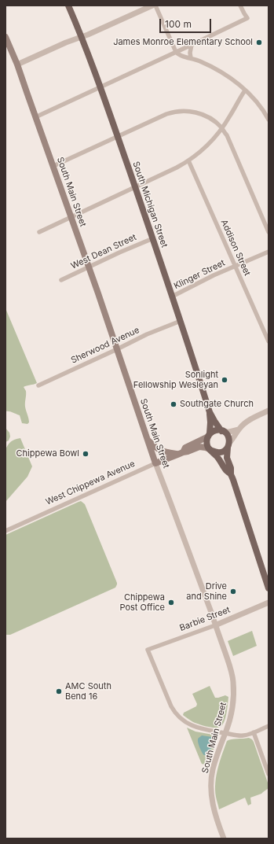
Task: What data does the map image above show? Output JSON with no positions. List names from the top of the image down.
{
  "streets": {
    "main road": ["South Main Street", "South Michigan Street", "West Chippewa Avenue"],
    "street": [
      "Addison Street",
      "West Dean Street",
      "Klinger Street",
      "Sherwood Avenue",
      "Barbie Street"
    ]
  },
  "crossings": [
    ["South Main Street", "West Dean Street"],
    ["South Main Street", "Sherwood Avenue"],
    ["South Main Street", "West Chippewa Avenue"],
    ["South Main Street", "Barbie Street"],
    ["South Michigan Street", "West Dean Street"],
    ["South Michigan Street", "Klinger Street"],
    ["South Michigan Street", "Sherwood Avenue"],
    ["South Michigan Street", "West Chippewa Avenue"],
    ["Addison Street", "Klinger Street"]
  ],
  "places": [
    "James Monroe Elementary School",
    "Sonlight Fellowship Wesleyan",
    "Southgate Church",
    "Chippewa Bowl",
    "Drive and Shine",
    "Chippewa Post Office",
    "AMC South Bend 16"
  ],
  "scale_bar": "100 m"
}
